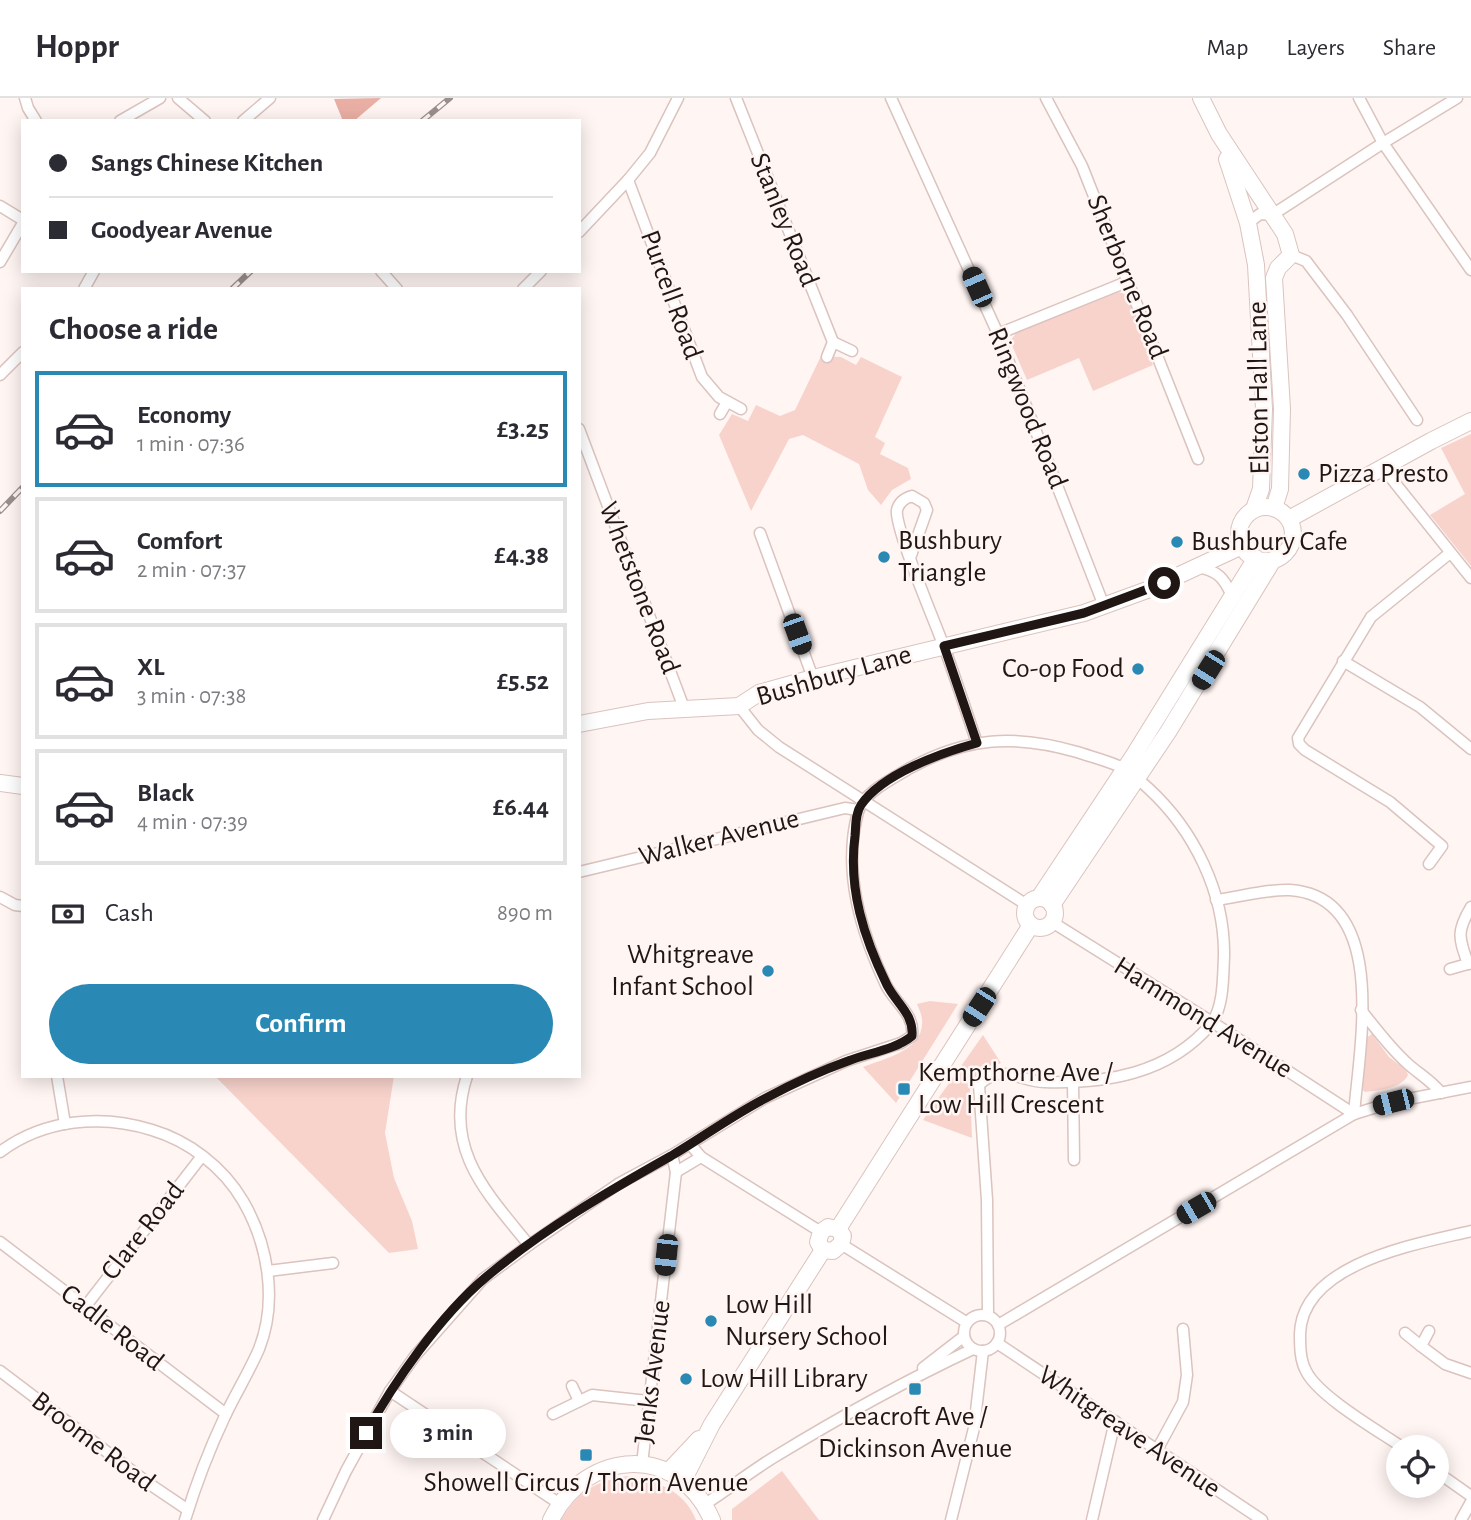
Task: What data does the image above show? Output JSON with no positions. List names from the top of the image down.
{
  "streets": {
    "street": [
      "Stanley Road",
      "Sherborne Road",
      "Purcell Road",
      "Elston Hall Lane",
      "Ringwood Road",
      "Whetstone Road",
      "Bushbury Lane",
      "Walker Avenue",
      "Hammond Avenue",
      "Clare Road",
      "Cadle Road",
      "Jenks Avenue",
      "Whitgreave Avenue",
      "Broome Road"
    ]
  },
  "crossings": [
    ["Elston Hall Lane", "Bushbury Lane"],
    ["Ringwood Road", "Bushbury Lane"],
    ["Whetstone Road", "Bushbury Lane"],
    ["Clare Road", "Cadle Road"]
  ],
  "places": {
    "other": [
      "Pizza Presto",
      "Bushbury Cafe",
      "Bushbury Triangle",
      "Co-op Food",
      "Whitgreave Infant School",
      "Low Hill Nursery School",
      "Low Hill Library"
    ],
    "transit": ["Kempthorne Ave / Low Hill Crescent", "Leacroft Ave / Dickinson Avenue", "Showell Circus / Thorn Avenue"]
  },
  "page": {
    "header": "Hoppr",
    "nav": ["Map", "Layers", "Share"],
    "banner": ["Sangs Chinese Kitchen", "Goodyear Avenue"],
    "heading": "Choose a ride",
    "list": [
      {
        "name": "Economy",
        "note": "1 min · 07:36",
        "value": "£3.25"
      },
      {
        "name": "Comfort",
        "note": "2 min · 07:37",
        "value": "£4.38"
      },
      {
        "name": "XL",
        "note": "3 min · 07:38",
        "value": "£5.52"
      },
      {
        "name": "Black",
        "note": "4 min · 07:39",
        "value": "£6.44"
      }
    ],
    "pay": ["Cash", "890 m"],
    "buttons": "Confirm",
    "bubble": "3 min"
  }
}
